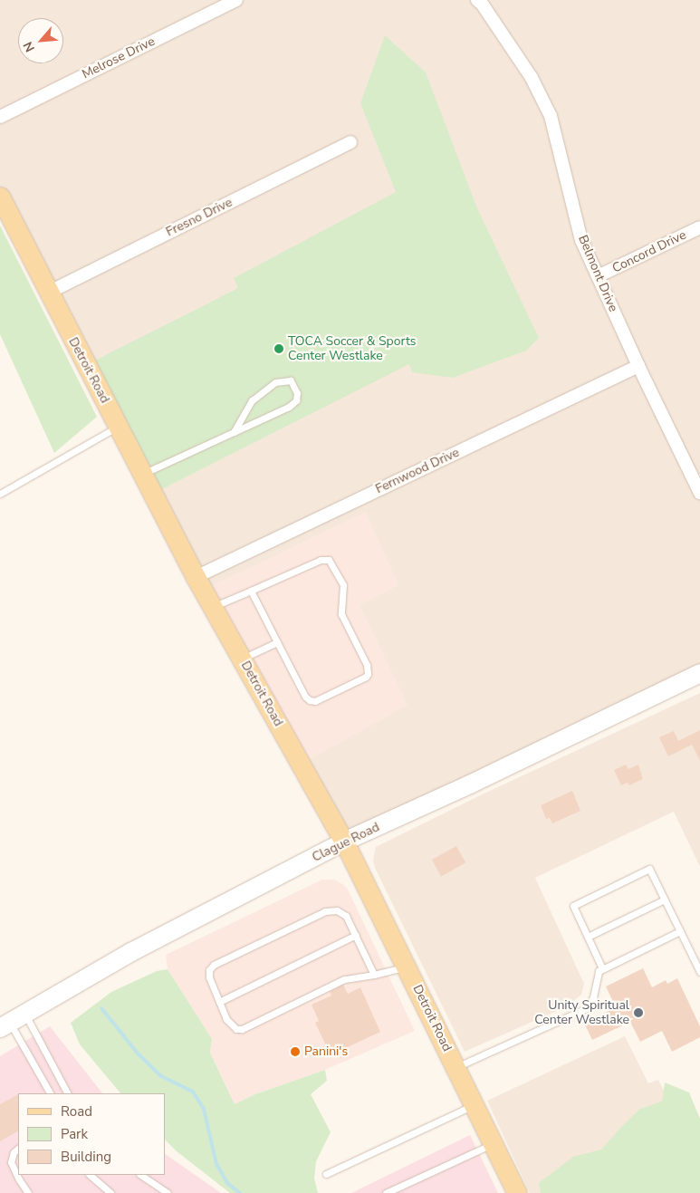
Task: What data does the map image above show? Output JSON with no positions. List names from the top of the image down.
{
  "streets": {
    "main road": ["Detroit Road", "Clague Road"],
    "street": [
      "Melrose Drive",
      "Fresno Drive",
      "Concord Drive",
      "Belmont Drive",
      "Fernwood Drive"
    ]
  },
  "crossings": [
    ["Fresno Drive", "Detroit Road"],
    ["Concord Drive", "Belmont Drive"],
    ["Belmont Drive", "Fernwood Drive"],
    ["Detroit Road", "Fernwood Drive"],
    ["Detroit Road", "Clague Road"]
  ],
  "places": ["TOCA Soccer & Sports Center Westlake", "Unity Spiritual Center Westlake", "Panini's"],
  "legend": ["Road", "Park", "Building"],
  "north": "bottom left"
}
